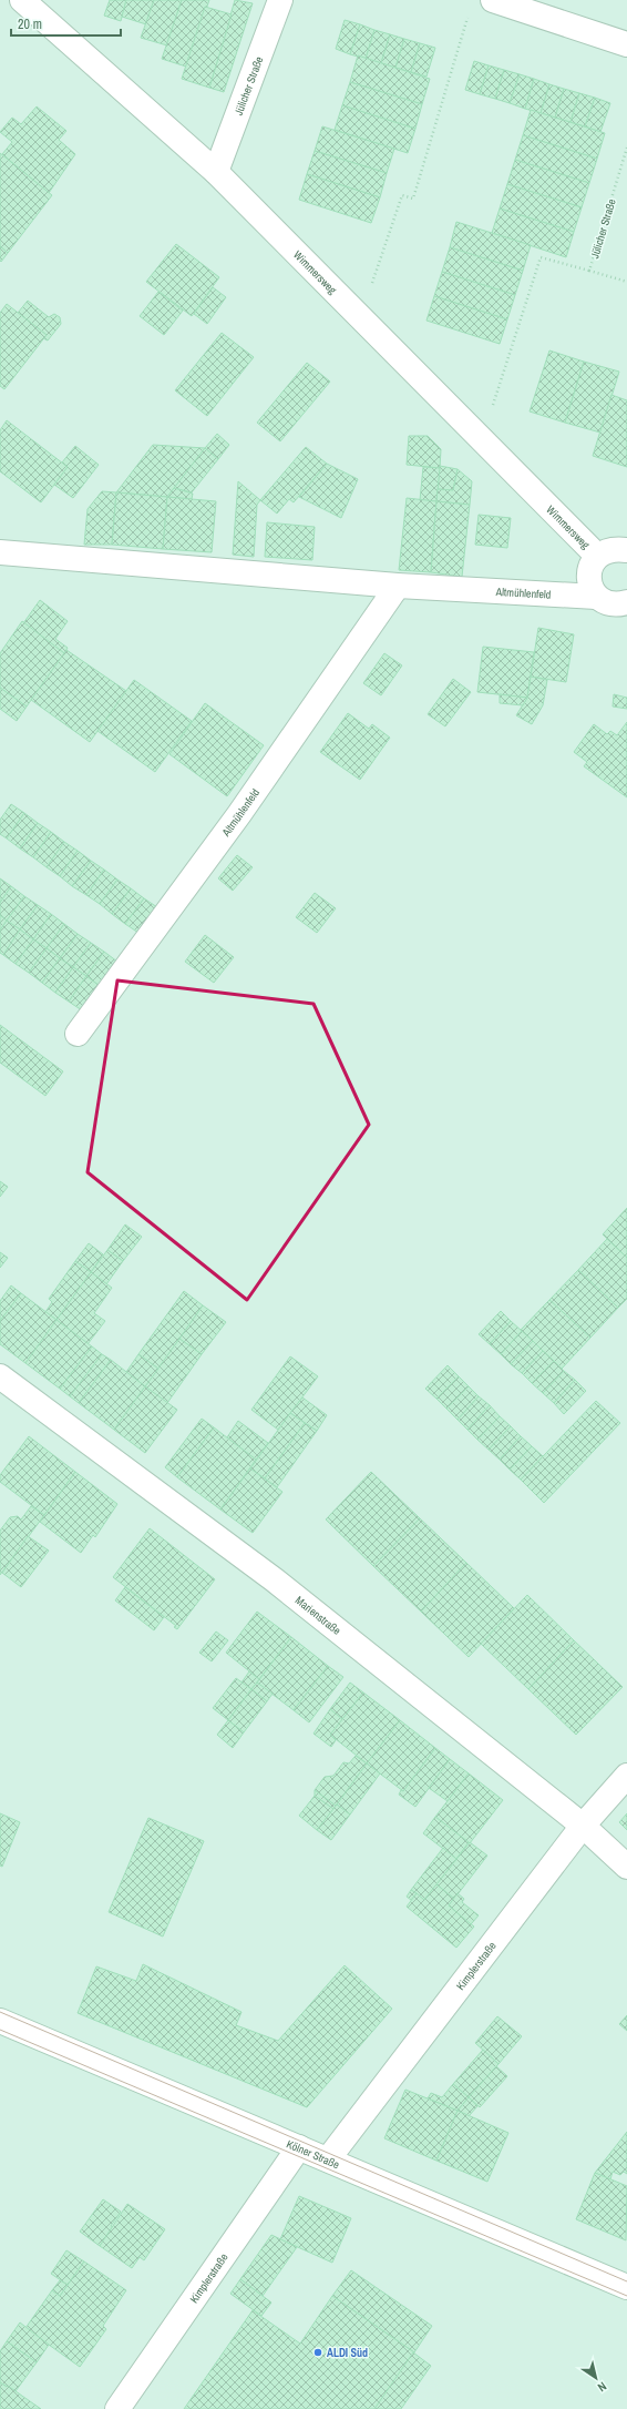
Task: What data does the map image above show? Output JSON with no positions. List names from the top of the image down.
{
  "streets": {
    "street": [
      "Jülicher Straße",
      "Wimmersweg",
      "Altmühlenfeld",
      "Marienstraße",
      "Kimplerstraße",
      "Kölner Straße"
    ]
  },
  "crossings": [
    ["Jülicher Straße", "Wimmersweg"],
    ["Marienstraße", "Kimplerstraße"],
    ["Kimplerstraße", "Kölner Straße"]
  ],
  "places": ["ALDI Süd"],
  "scale_bar": "20 m",
  "north": "bottom right"
}
